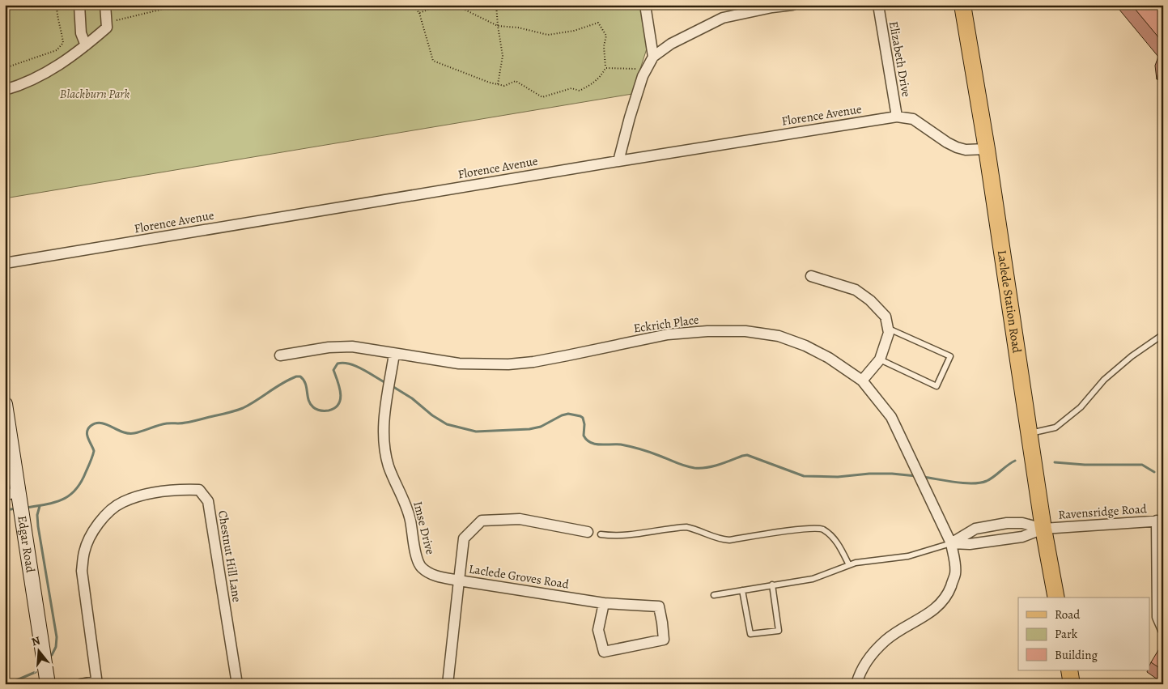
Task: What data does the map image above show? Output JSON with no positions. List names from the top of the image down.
{
  "streets": {
    "main road": ["Laclede Station Road"],
    "street": [
      "Elizabeth Drive",
      "Florence Avenue",
      "Eckrich Place",
      "Ravensridge Road",
      "Imse Drive",
      "Edgar Road",
      "Chestnut Hill Lane",
      "Laclede Groves Road"
    ]
  },
  "crossings": [
    ["Elizabeth Drive", "Florence Avenue"],
    ["Florence Avenue", "Laclede Station Road"],
    ["Laclede Station Road", "Ravensridge Road"],
    ["Eckrich Place", "Imse Drive"],
    ["Imse Drive", "Laclede Groves Road"]
  ],
  "parks": ["Blackburn Park"],
  "legend": ["Road", "Park", "Building"],
  "north": "top"
}
